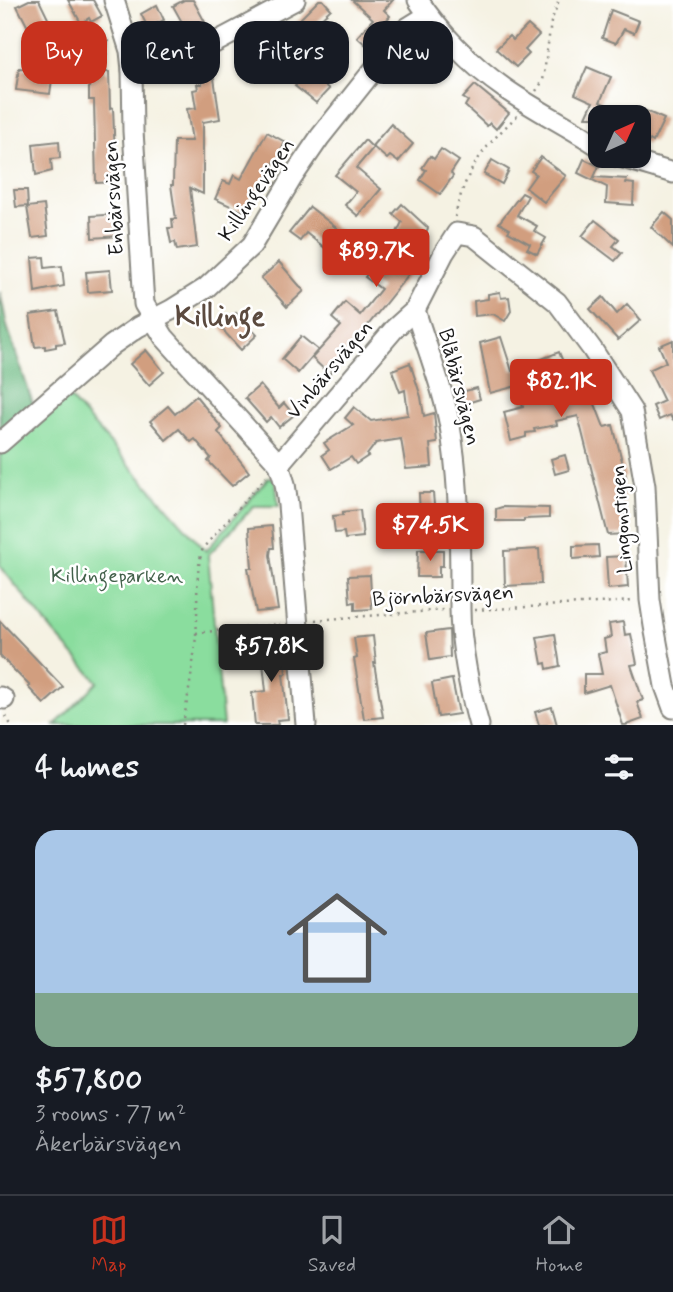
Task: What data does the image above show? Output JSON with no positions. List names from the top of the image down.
{
  "streets": {
    "street": [
      "Killingevägen",
      "Enbärsvägen",
      "Vinbärsvägen",
      "Blåbärsvägen",
      "Lingonstigen"
    ],
    "path": ["Björnbärsvägen"]
  },
  "crossings": [
    ["Killingevägen", "Enbärsvägen"],
    ["Enbärsvägen", "Vinbärsvägen"],
    ["Vinbärsvägen", "Blåbärsvägen"],
    ["Vinbärsvägen", "Lingonstigen"],
    ["Blåbärsvägen", "Björnbärsvägen"],
    ["Lingonstigen", "Björnbärsvägen"]
  ],
  "districts": ["Killinge"],
  "parks": ["Killingeparken"],
  "north": "top right",
  "page": {
    "chip": [
      "Buy",
      "Rent",
      "Filters",
      "New"
    ],
    "price": [
      "$89.7K",
      "$82.1K",
      "$74.5K",
      "$57.8K"
    ],
    "heading": "4 homes",
    "list": [
      {
        "name": "$57,800",
        "note": "3 rooms · 77 m² · Åkerbärsvägen"
      }
    ],
    "tabs": ["Map", "Saved", "Home"]
  }
}
